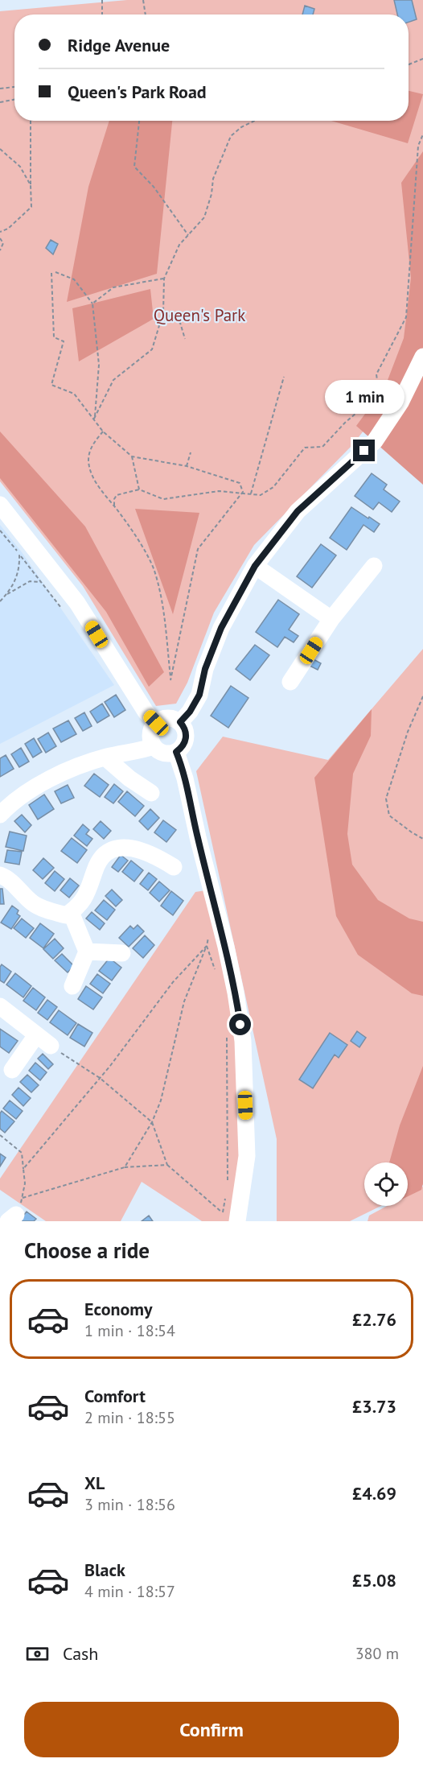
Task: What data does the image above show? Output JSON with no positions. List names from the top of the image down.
{
  "parks": ["Queen's Park"],
  "page": {
    "banner": ["Ridge Avenue", "Queen's Park Road"],
    "bubble": "1 min",
    "heading": "Choose a ride",
    "list": [
      {
        "name": "Economy",
        "note": "1 min · 18:54",
        "value": "£2.76"
      },
      {
        "name": "Comfort",
        "note": "2 min · 18:55",
        "value": "£3.73"
      },
      {
        "name": "XL",
        "note": "3 min · 18:56",
        "value": "£4.69"
      },
      {
        "name": "Black",
        "note": "4 min · 18:57",
        "value": "£5.08"
      }
    ],
    "pay": ["Cash", "380 m"],
    "buttons": "Confirm"
  }
}
